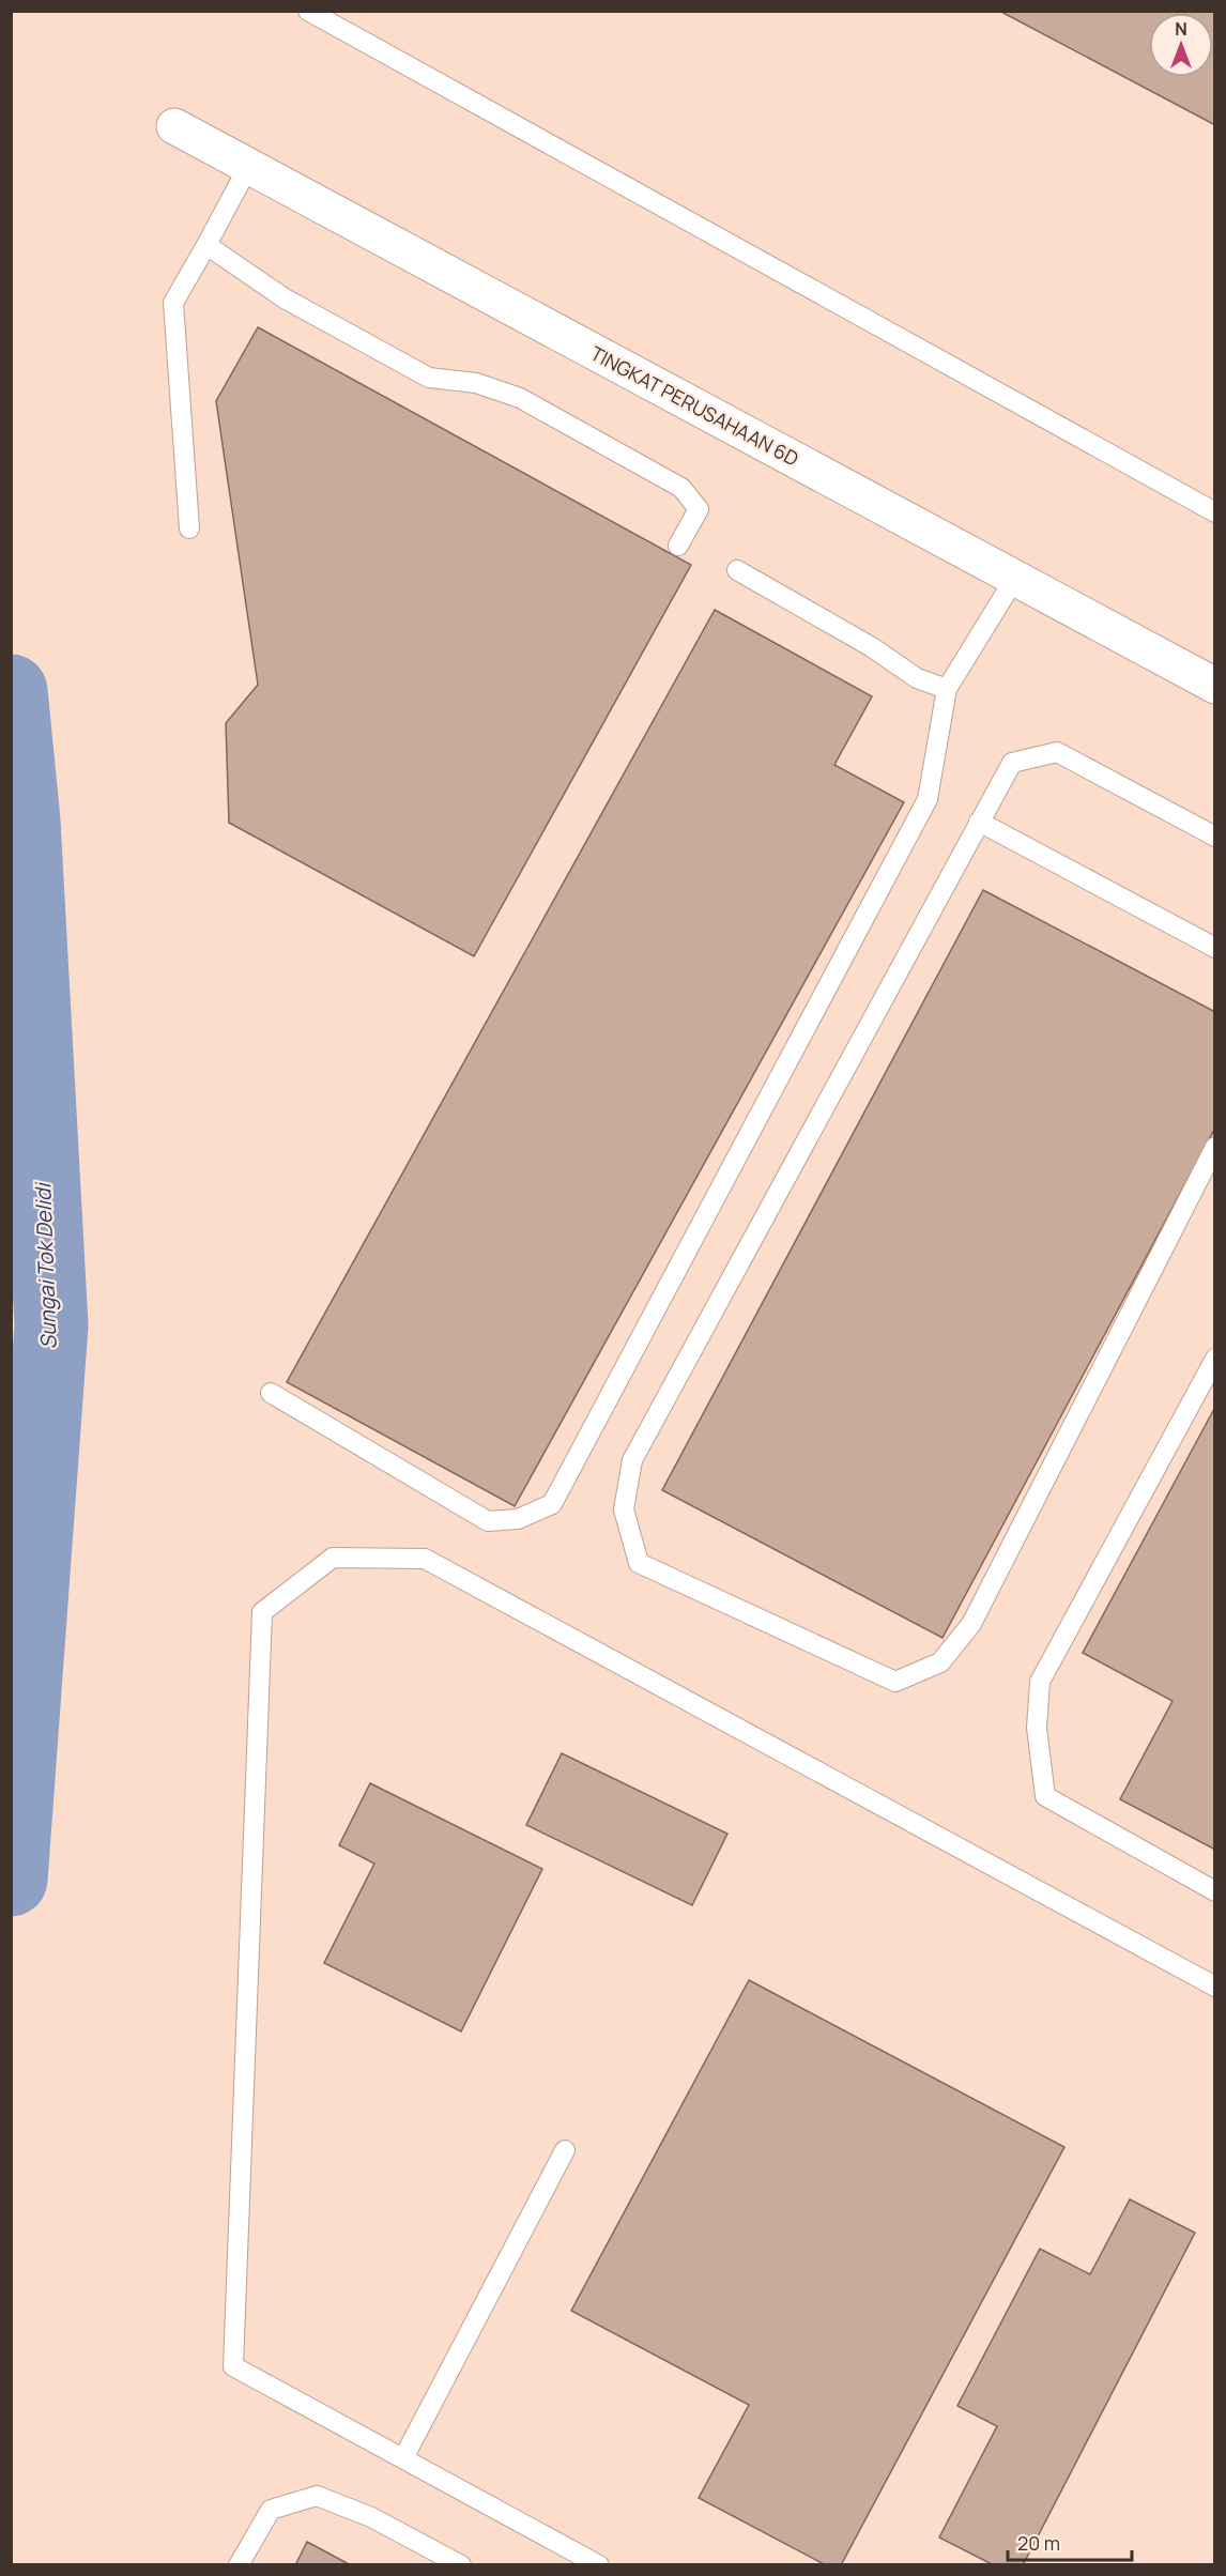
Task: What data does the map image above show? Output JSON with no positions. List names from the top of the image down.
{
  "streets": {
    "street": ["TINGKAT PERUSAHAAN 6D"]
  },
  "water": ["Sungai Tok Delidi"],
  "scale_bar": "20 m",
  "north": "top"
}
